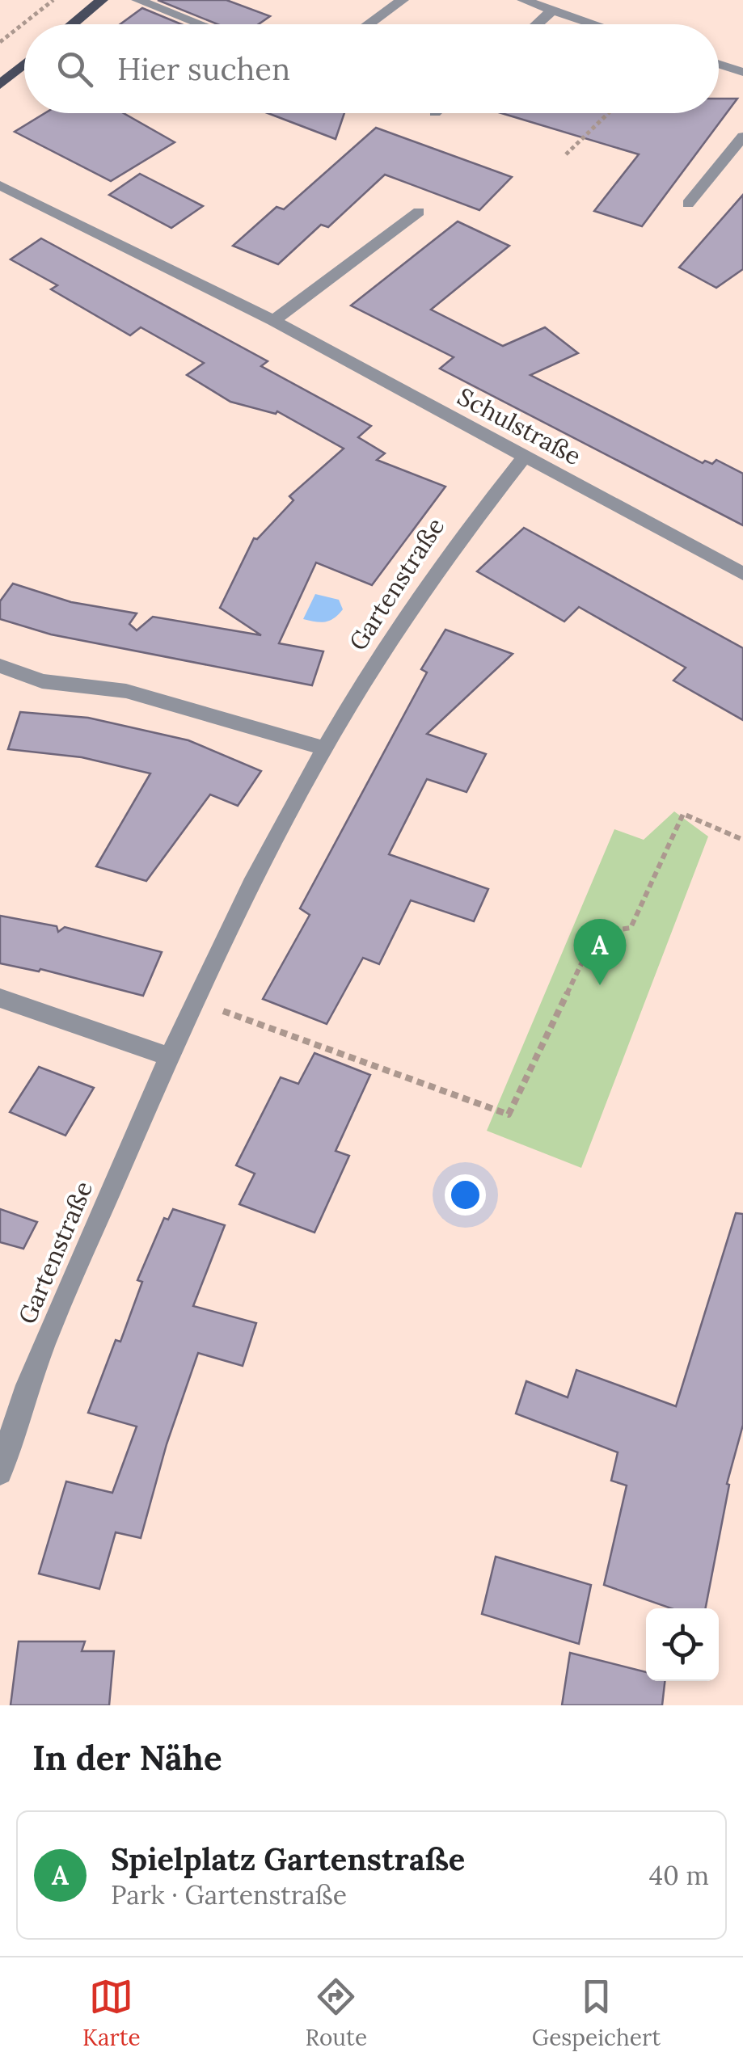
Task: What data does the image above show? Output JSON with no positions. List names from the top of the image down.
{
  "streets": {
    "street": ["Schulstraße", "Gartenstraße"]
  },
  "crossings": [
    ["Schulstraße", "Gartenstraße"]
  ],
  "page": {
    "search": "Hier suchen",
    "pins": "A",
    "heading": "In der Nähe",
    "list": [
      {
        "mark": "A",
        "name": "Spielplatz Gartenstraße",
        "note": "Park · Gartenstraße",
        "value": "40 m"
      }
    ],
    "nav": ["Karte", "Route", "Gespeichert"]
  }
}
